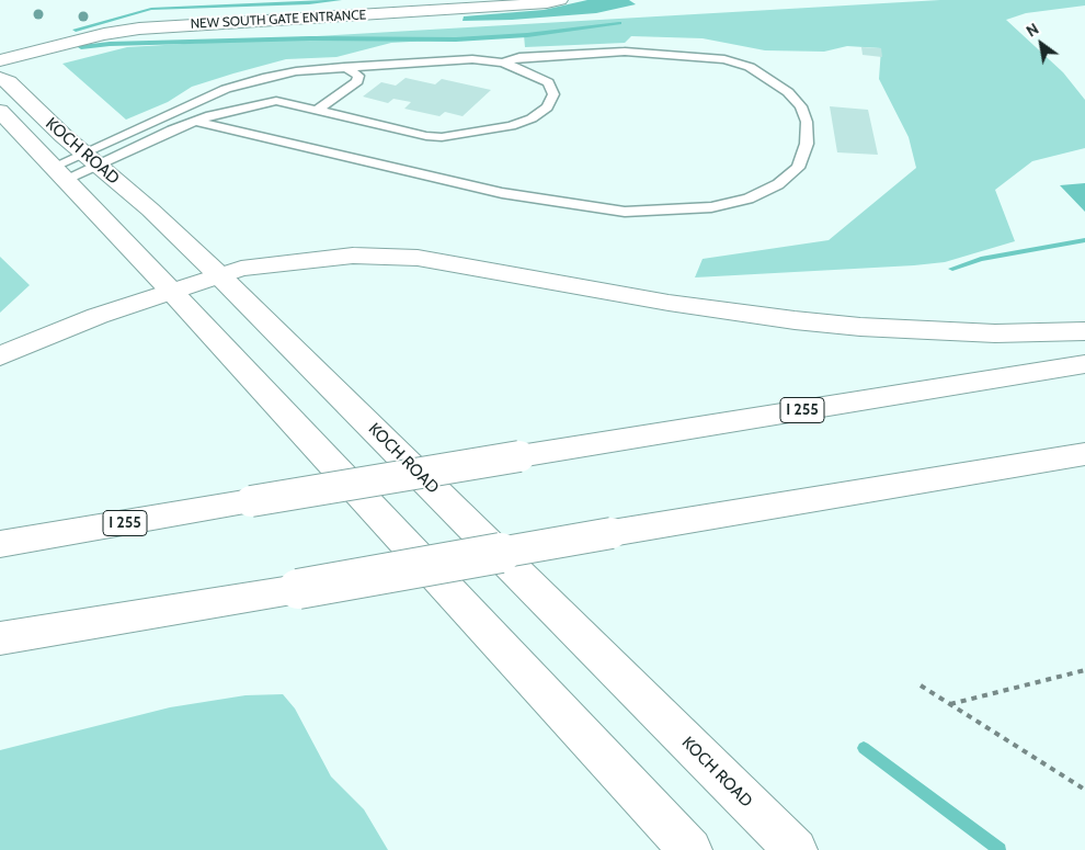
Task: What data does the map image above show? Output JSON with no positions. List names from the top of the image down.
{
  "streets": {
    "main road": ["NEW SOUTH GATE ENTRANCE", "KOCH ROAD", "I 255"]
  },
  "north": "top left"
}
